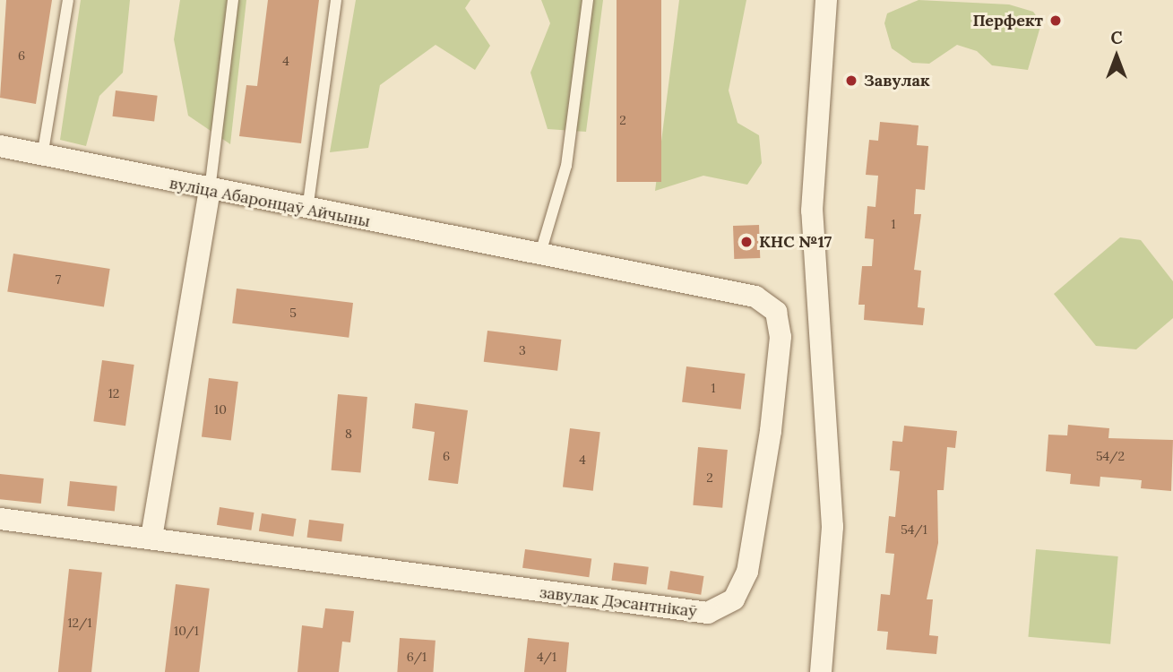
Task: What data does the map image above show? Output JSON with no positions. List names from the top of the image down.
{
  "streets": {
    "street": ["вуліца Абаронцаў Айчыны", "завулак Дэсантнікаў"]
  },
  "crossings": [
    ["вуліца Абаронцаў Айчыны", "завулак Дэсантнікаў"]
  ],
  "places": ["Перфект", "Завулак", "КНС №17"],
  "house_numbers": [
    "6",
    "4",
    "2",
    "1",
    "7",
    "5",
    "3",
    "1",
    "12",
    "10",
    "8",
    "6",
    "54/2",
    "4",
    "2",
    "54/1",
    "12/1",
    "10/1",
    "6/1",
    "4/1"
  ],
  "north": "top"
}
